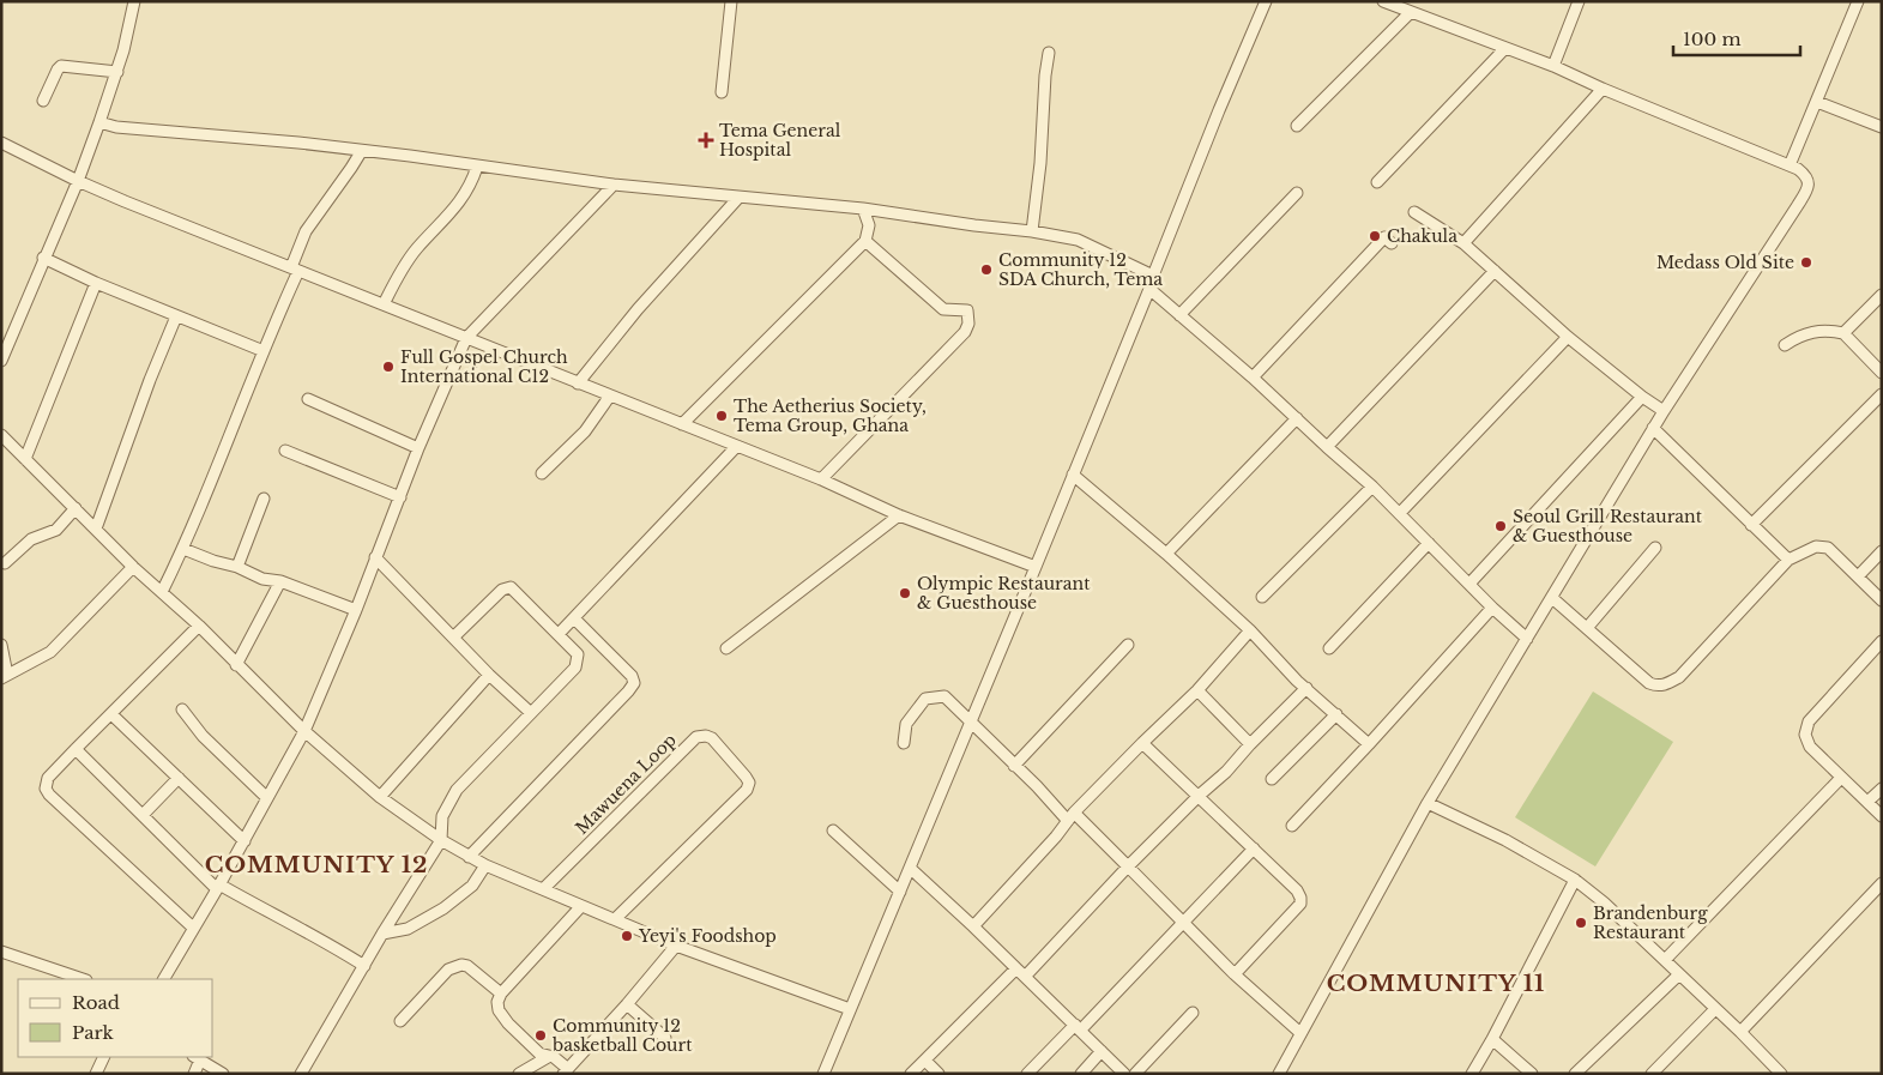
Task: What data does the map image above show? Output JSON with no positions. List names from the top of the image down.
{
  "streets": {
    "street": ["Mawuena Loop"]
  },
  "districts": ["COMMUNITY 12", "COMMUNITY 11"],
  "places": {
    "health": ["Tema General Hospital"],
    "other": [
      "Chakula",
      "Medass Old Site",
      "Community 12 SDA Church, Tema",
      "Full Gospel Church International C12",
      "The Aetherius Society, Tema Group, Ghana",
      "Seoul Grill Restaurant & Guesthouse",
      "Olympic Restaurant & Guesthouse",
      "Brandenburg Restaurant",
      "Yeyi's Foodshop",
      "Community 12 basketball Court"
    ]
  },
  "legend": ["Road", "Park"],
  "scale_bar": "100 m"
}
